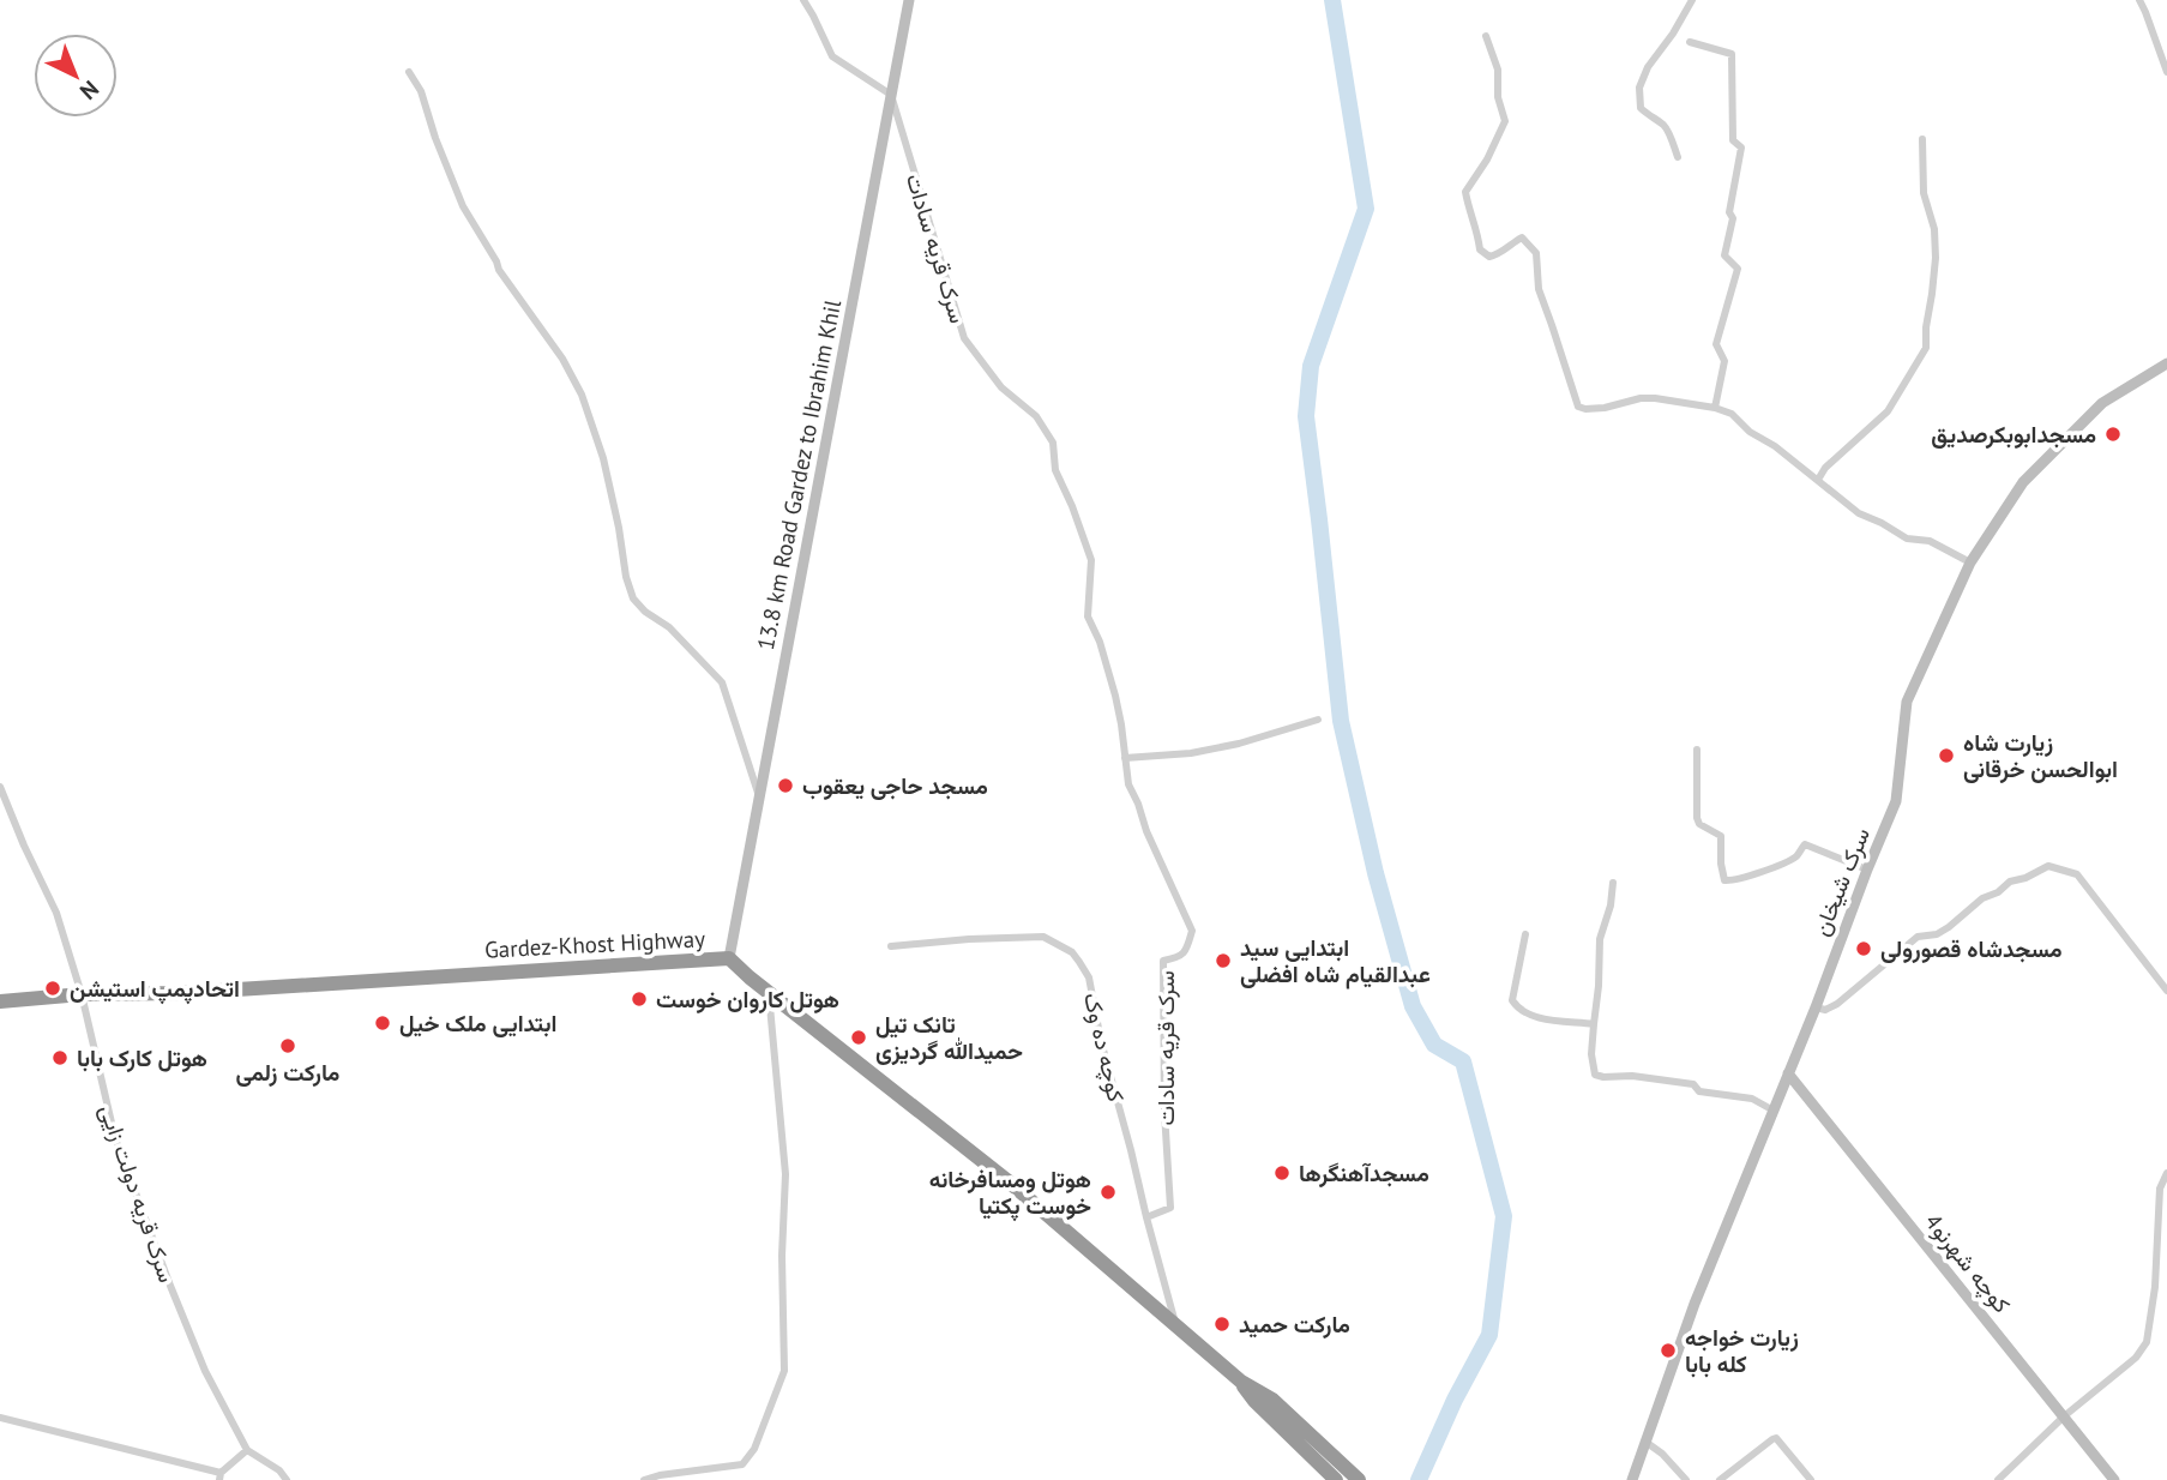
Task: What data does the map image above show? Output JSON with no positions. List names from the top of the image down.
{
  "streets": {
    "highway": ["Gardez-Khost Highway"],
    "street": [
      "سرک قریه سادات",
      "13.8 km Road Gardez to Ibrahim Khil",
      "سرک شیخان",
      "کوچه ده وک",
      "سرک قریه دولت زایی",
      "کوچه شهرنو4"
    ]
  },
  "crossings": [
    ["سرک قریه سادات", "13.8 km Road Gardez to Ibrahim Khil"],
    ["سرک قریه سادات", "کوچه ده وک"],
    ["13.8 km Road Gardez to Ibrahim Khil", "Gardez-Khost Highway"],
    ["سرک شیخان", "کوچه شهرنو4"],
    ["Gardez-Khost Highway", "کوچه ده وک"],
    ["Gardez-Khost Highway", "سرک قریه دولت زایی"]
  ],
  "places": [
    "مسجدابوبکرصدیق",
    "زیارت شاه ابوالحسن خرقانی",
    "مسجد حاجی یعقوب",
    "مسجدشاه قصورولی",
    "ابتدایی سید عبدالقیام شاه افضلی",
    "اتحادپمپ استیشن",
    "هوتل کاروان خوست",
    "ابتدایی ملک خیل",
    "تانک تیل حمیدالله گردیزی",
    "مارکت زلمی",
    "هوتل کارک بابا",
    "مسجدآهنگرها",
    "هوتل ومسافرخانه خوست پکتیا",
    "مارکت حمید",
    "زیارت خواجه کله بابا"
  ],
  "north": "bottom right"
}
